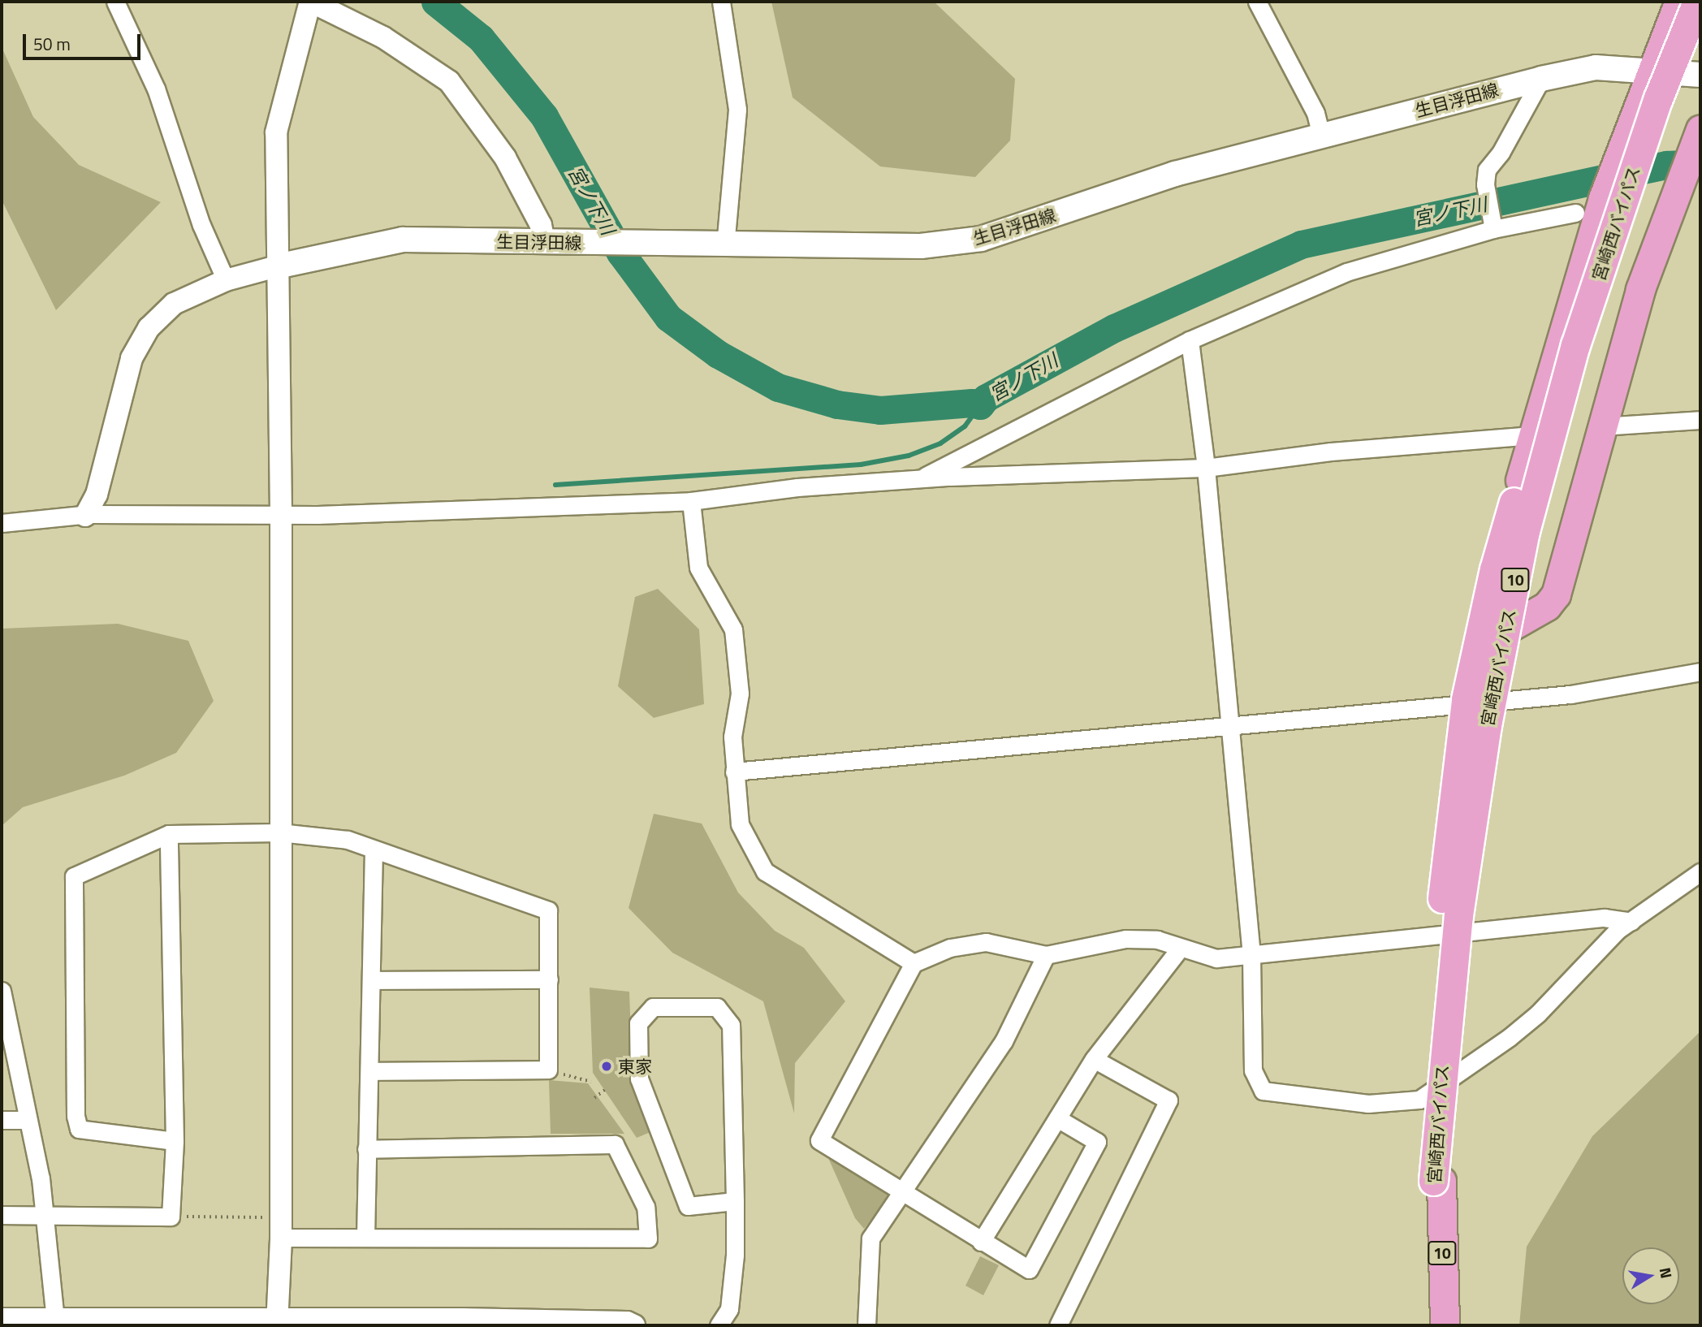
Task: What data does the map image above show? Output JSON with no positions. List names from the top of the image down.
{
  "streets": {
    "highway": ["宮崎西バイパス", "10"],
    "main road": ["生目浮田線"]
  },
  "water": ["宮ノ下川"],
  "places": ["東家"],
  "scale_bar": "50 m",
  "north": "right"
}
